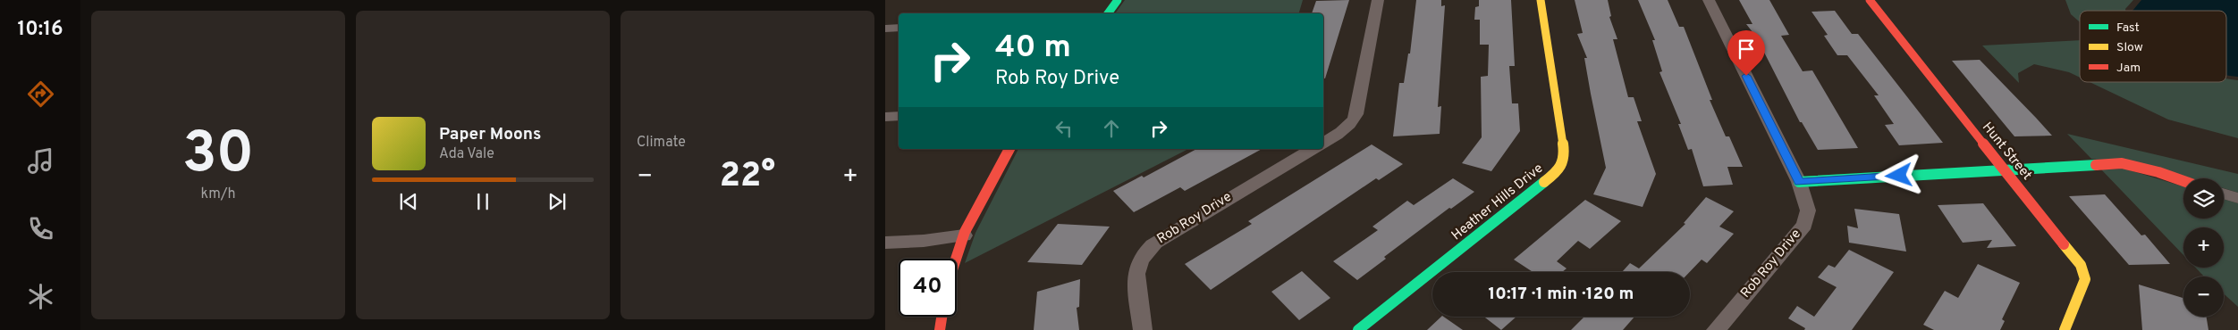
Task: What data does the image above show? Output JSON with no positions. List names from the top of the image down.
{
  "streets": {
    "street": ["Hunt Street", "Heather Hills Drive", "Rob Roy Drive"]
  },
  "legend": ["Fast", "Slow", "Jam"],
  "page": {
    "tabs": "10:16",
    "tile": [
      ["30", "km/h"],
      "Climate"
    ],
    "turn": ["40 m", "Rob Roy Drive"],
    "song": ["Paper Moons", "Ada Vale"],
    "heat": ["−", "22°", "+"],
    "map_buttons": ["+", "−"],
    "limit": "40",
    "trip": "10:17 · 1 min · 120 m"
  }
}
